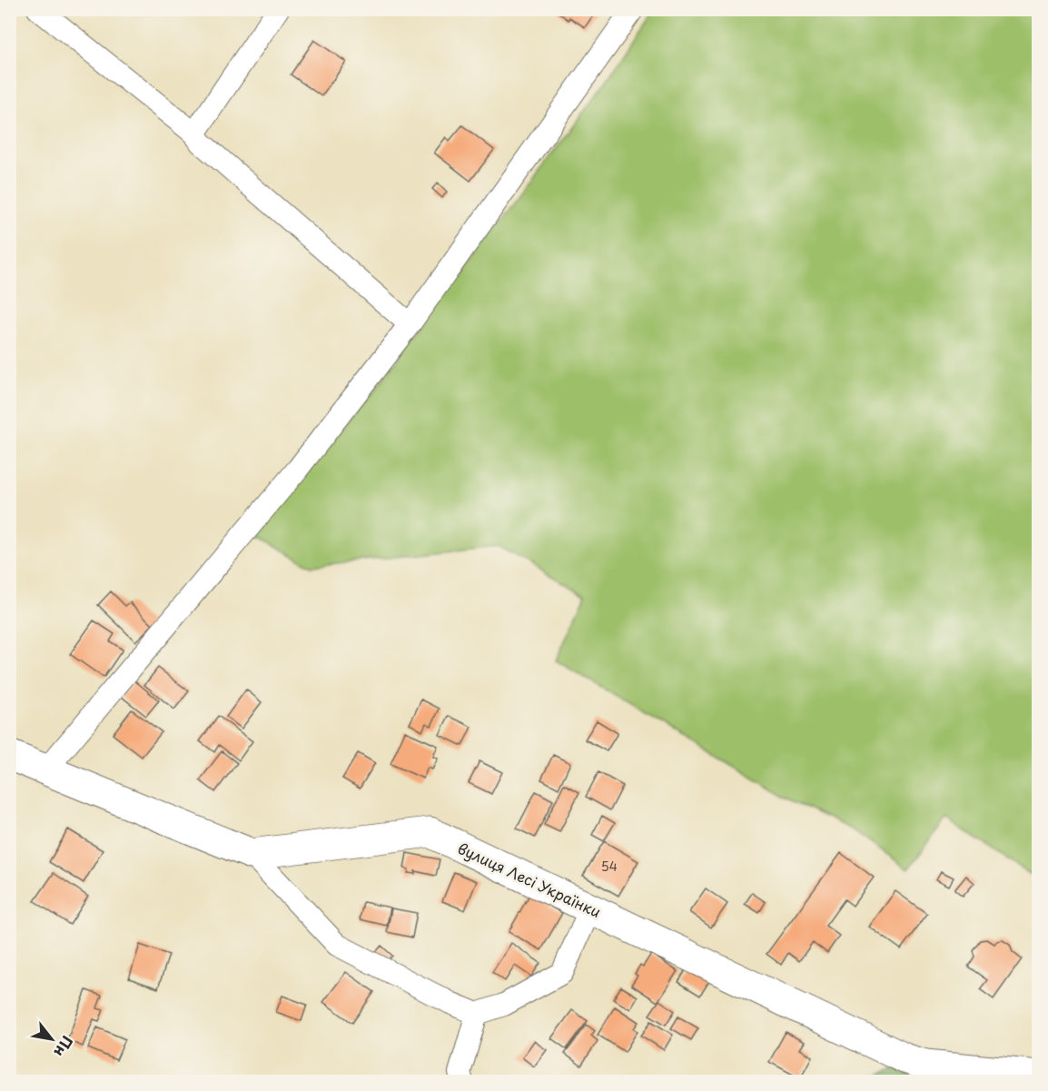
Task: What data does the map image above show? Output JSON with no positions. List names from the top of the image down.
{
  "streets": {
    "street": ["вулиця Лесі Українки"]
  },
  "house_numbers": ["54"],
  "north": "bottom right"
}
